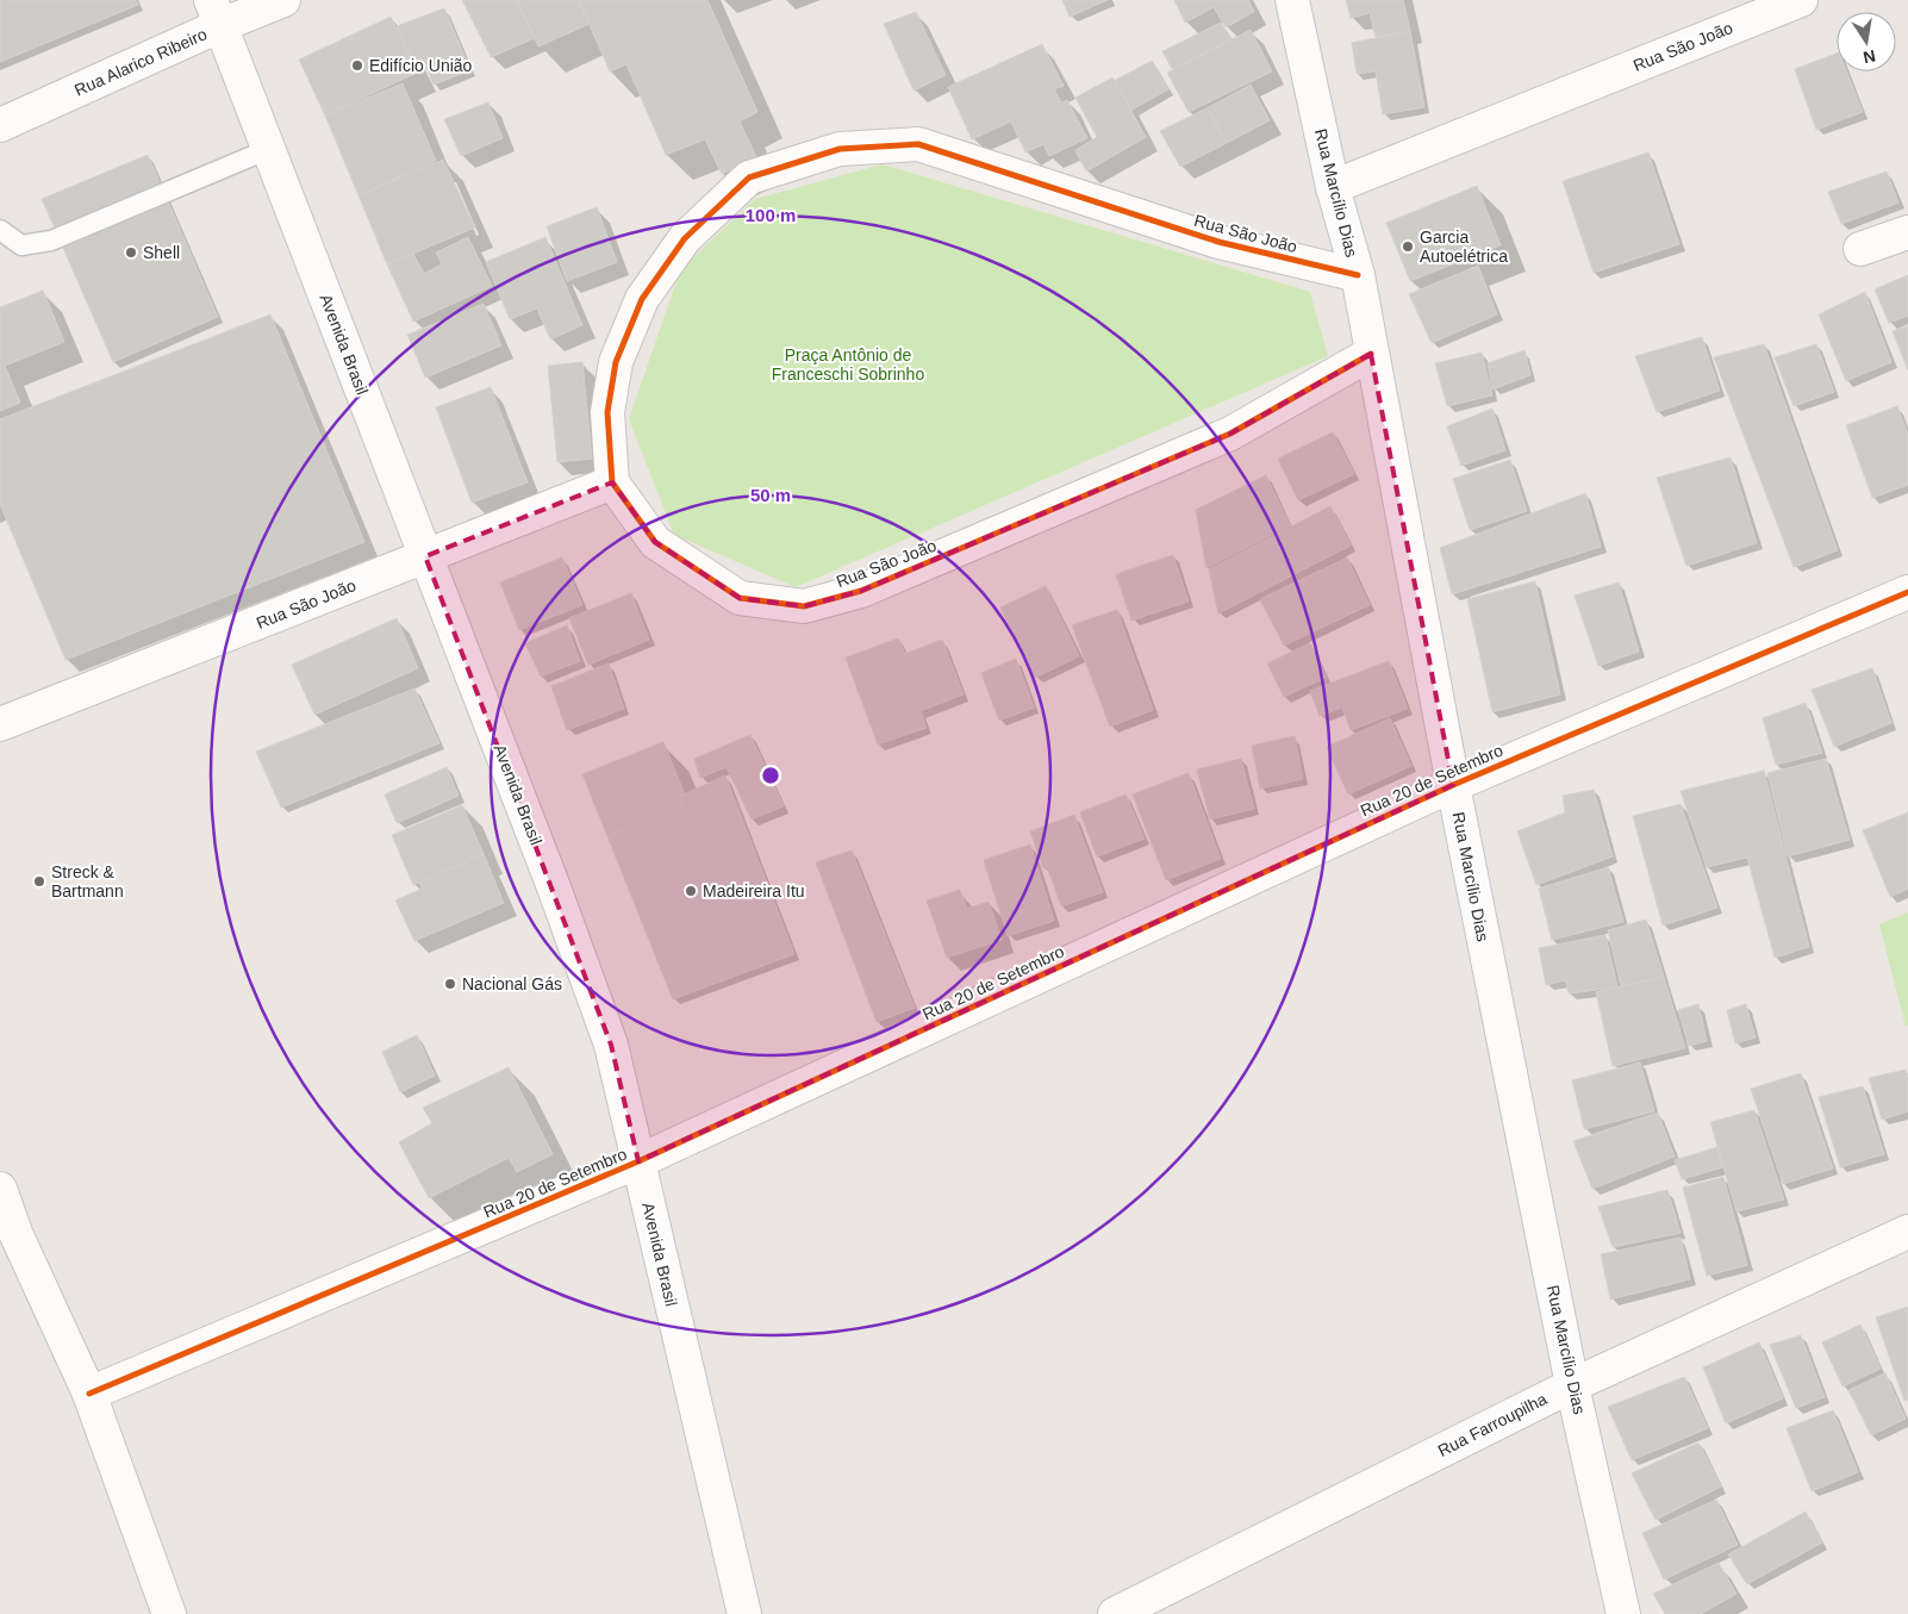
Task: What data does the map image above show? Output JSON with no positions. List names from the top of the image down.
{
  "streets": {
    "street": [
      "Rua São João",
      "Rua Alarico Ribeiro",
      "Rua Marcílio Dias",
      "Avenida Brasil",
      "Rua 20 de Setembro",
      "Rua Farroupilha"
    ]
  },
  "crossings": [
    ["Rua São João", "Rua Marcílio Dias"],
    ["Rua São João", "Avenida Brasil"],
    ["Rua Alarico Ribeiro", "Avenida Brasil"],
    ["Rua Marcílio Dias", "Rua 20 de Setembro"],
    ["Rua Marcílio Dias", "Rua Farroupilha"],
    ["Avenida Brasil", "Rua 20 de Setembro"]
  ],
  "parks": ["Praça Antônio de Franceschi Sobrinho"],
  "places": [
    "Edifício União",
    "Garcia Autoelétrica",
    "Shell",
    "Streck & Bartmann",
    "Madeireira Itu",
    "Nacional Gás"
  ],
  "north": "bottom",
  "rings": ["100 m", "50 m"]
}
